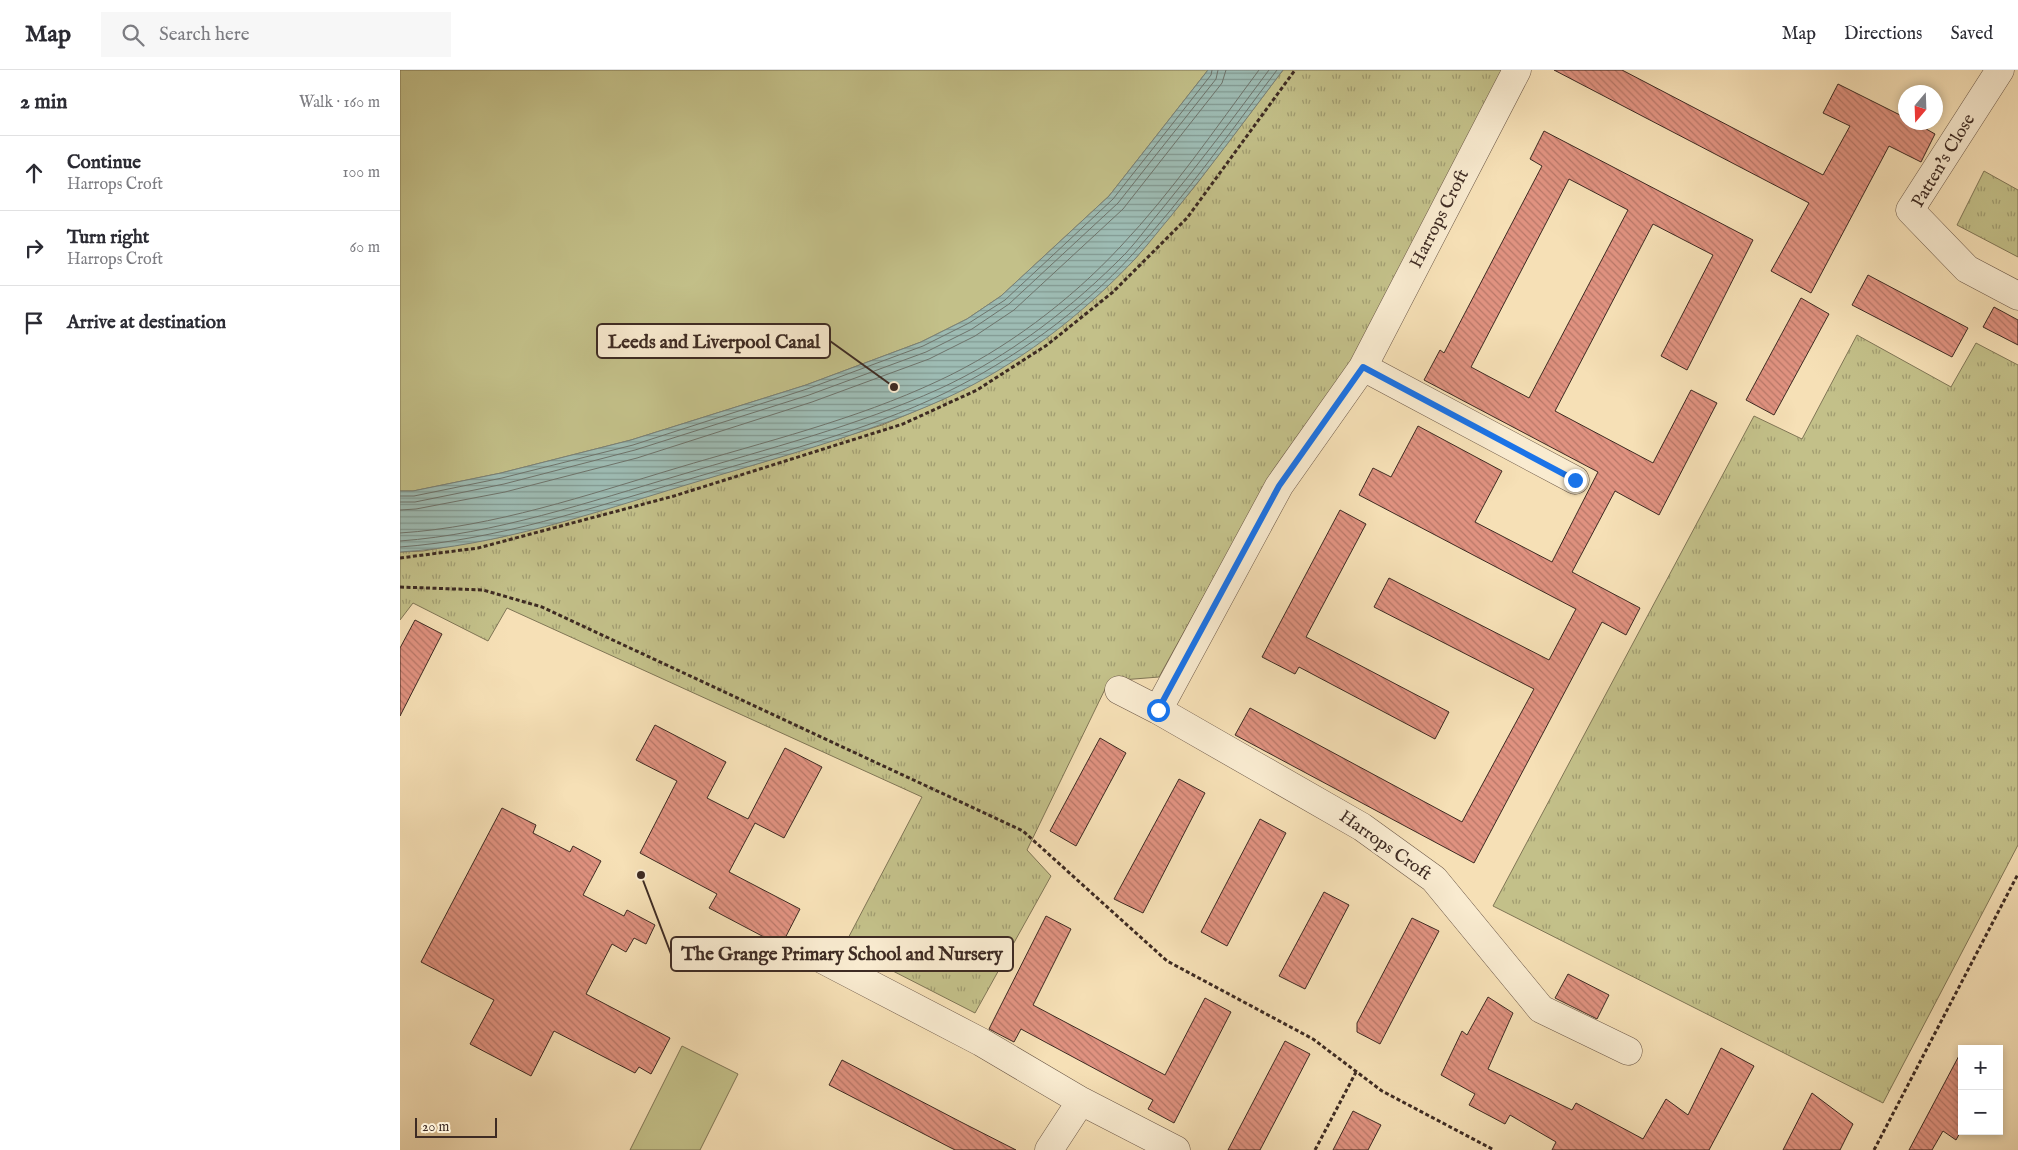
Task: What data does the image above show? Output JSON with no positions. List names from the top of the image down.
{
  "streets": {
    "street": ["Patten's Close", "Harrops Croft"]
  },
  "places": ["Leeds and Liverpool Canal", "The Grange Primary School and Nursery"],
  "scale_bar": "20 m",
  "north": "bottom",
  "page": {
    "header": "Map",
    "search": "Search here",
    "nav": ["Map", "Directions", "Saved"],
    "heading": ["2 min", "Walk · 160 m"],
    "list": [
      ["Continue", "Harrops Croft", "100 m"],
      ["Turn right", "Harrops Croft", "60 m"],
      "Arrive at destination"
    ],
    "map_buttons": ["+", "−"],
    "scale": "20 m"
  }
}
